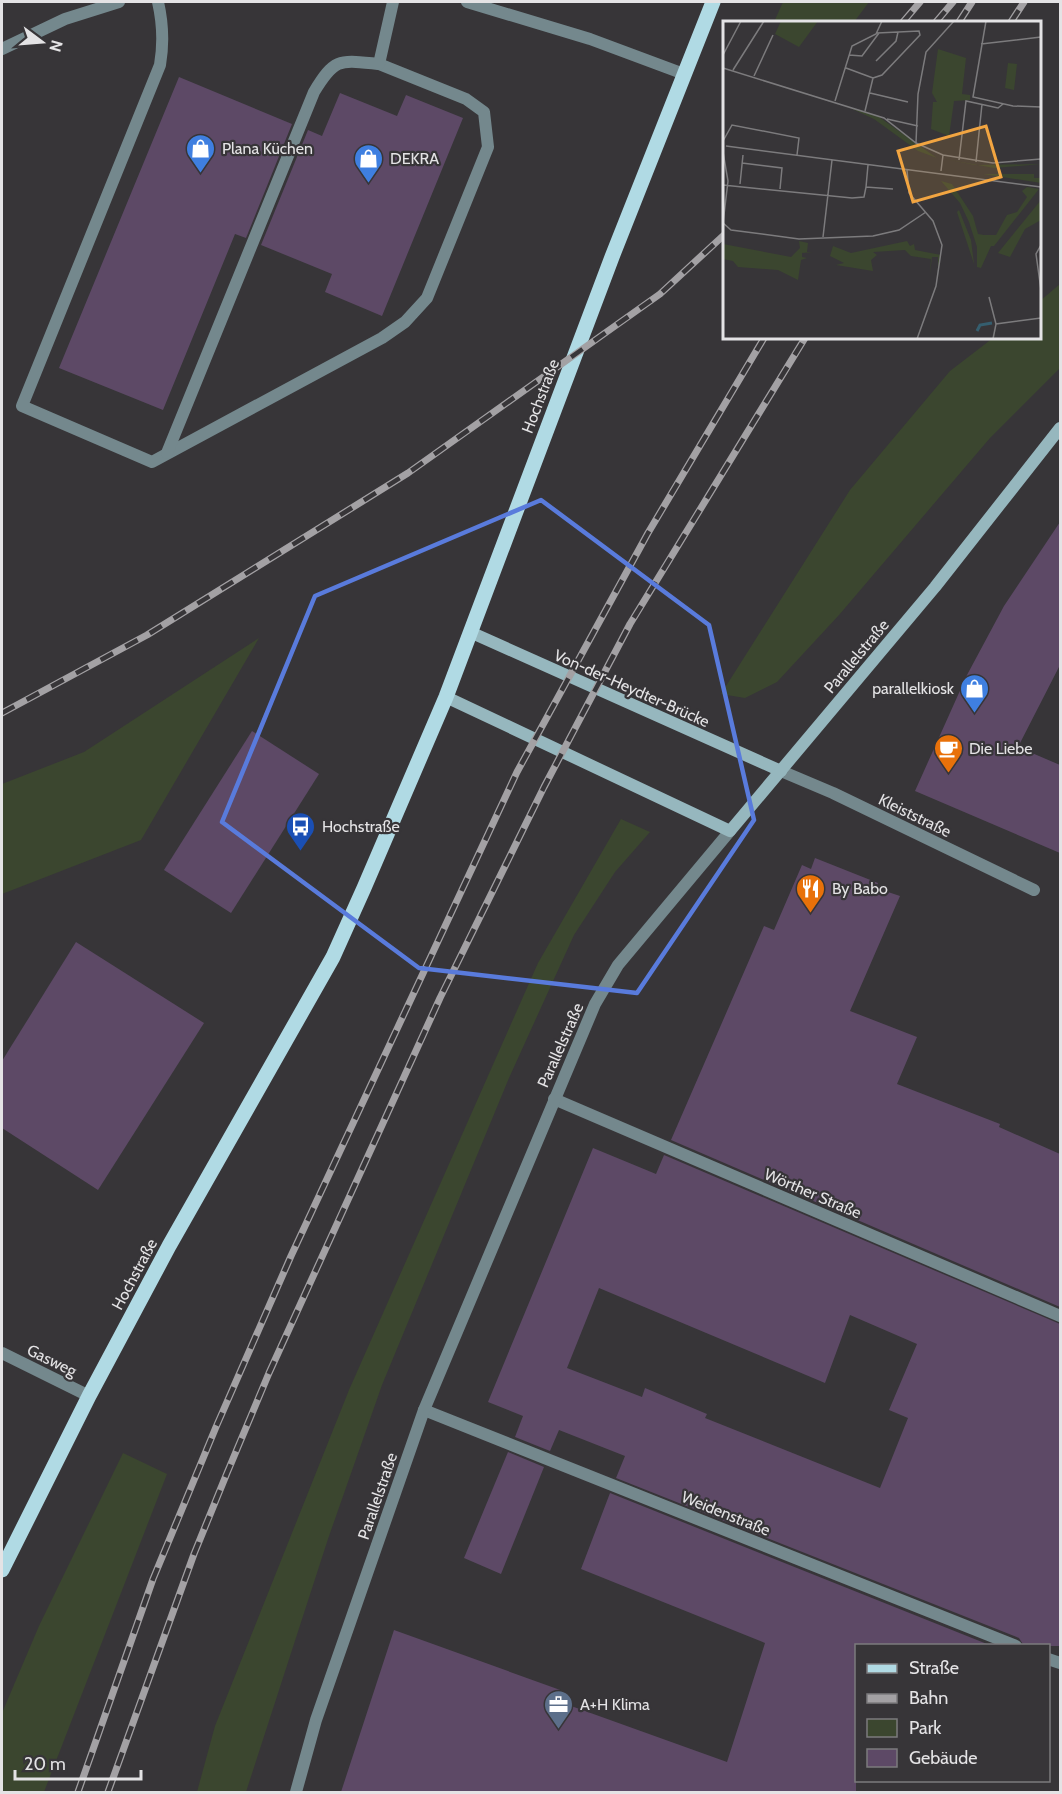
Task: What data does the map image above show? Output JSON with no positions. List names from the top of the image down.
{
  "streets": {
    "main road": ["Hochstraße", "Parallelstraße", "Von-der-Heydter-Brücke"],
    "street": [
      "Kleiststraße",
      "Wörther Straße",
      "Gasweg",
      "Weidenstraße"
    ]
  },
  "crossings": [
    ["Hochstraße", "Von-der-Heydter-Brücke"],
    ["Hochstraße", "Gasweg"],
    ["Parallelstraße", "Von-der-Heydter-Brücke"],
    ["Parallelstraße", "Kleiststraße"],
    ["Parallelstraße", "Wörther Straße"],
    ["Parallelstraße", "Weidenstraße"],
    ["Von-der-Heydter-Brücke", "Kleiststraße"]
  ],
  "places": {
    "shop": ["Plana Küchen", "DEKRA", "parallelkiosk"],
    "cafe": ["Die Liebe"],
    "bus stop": ["Hochstraße"],
    "restaurant": ["By Babo"],
    "office": ["A+H Klima"]
  },
  "legend": [
    "Straße",
    "Bahn",
    "Park",
    "Gebäude"
  ],
  "scale_bar": "20 m",
  "north": "right"
}
